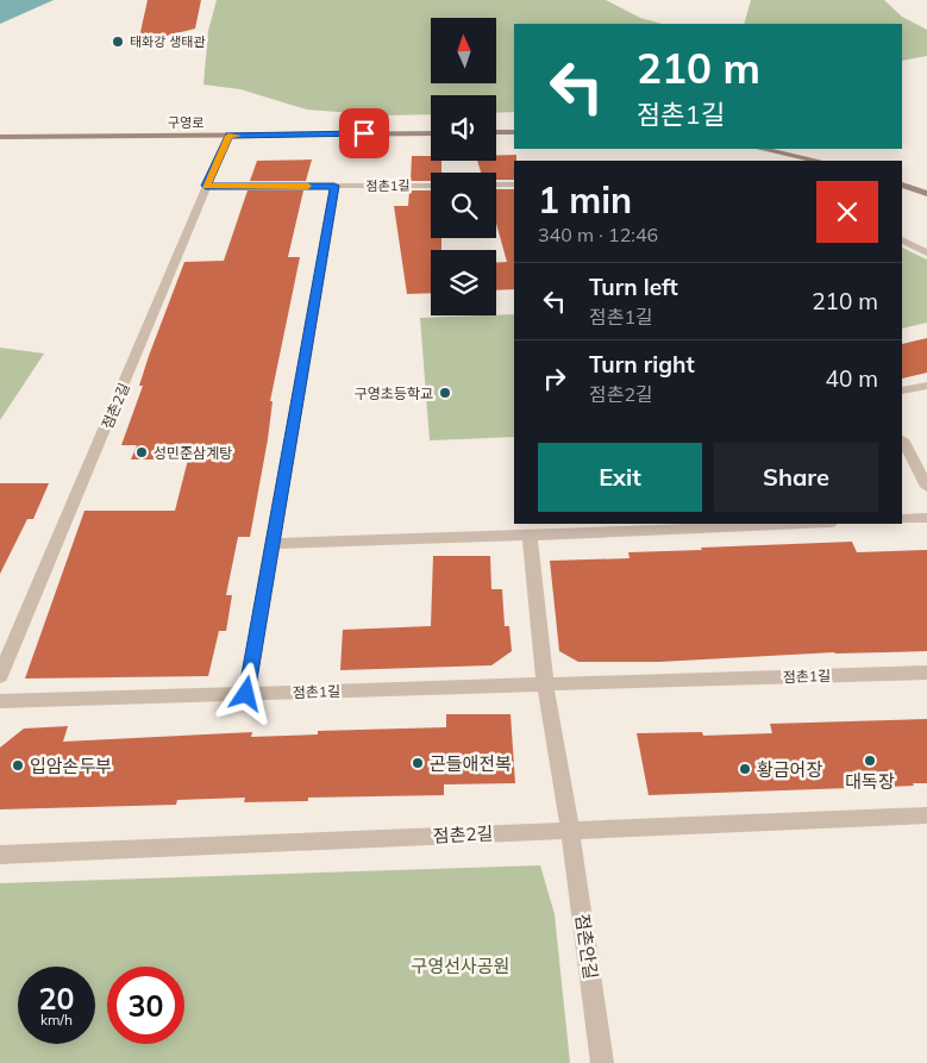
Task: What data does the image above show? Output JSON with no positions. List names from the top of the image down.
{
  "streets": {
    "main road": ["구영로"],
    "street": ["점촌1길", "점촌2길", "점촌안길"]
  },
  "crossings": [
    ["구영로", "점촌2길"],
    ["점촌1길", "점촌2길"],
    ["점촌1길", "점촌안길"],
    ["점촌2길", "점촌안길"]
  ],
  "parks": ["구영선사공원"],
  "places": [
    "태화강 생태관",
    "구영초등학교",
    "성민준삼계탕",
    "대독장",
    "곤들애전복",
    "입암손두부",
    "황금어장"
  ],
  "north": "top",
  "page": {
    "turn": ["210 m", "점촌1길"],
    "heading": ["1 min", "340 m · 12:46"],
    "list": [
      {
        "name": "Turn left",
        "note": "점촌1길",
        "value": "210 m"
      },
      {
        "name": "Turn right",
        "note": "점촌2길",
        "value": "40 m"
      }
    ],
    "buttons": ["Exit", "Share"],
    "speed": "20 km/h",
    "limit": "30"
  }
}
